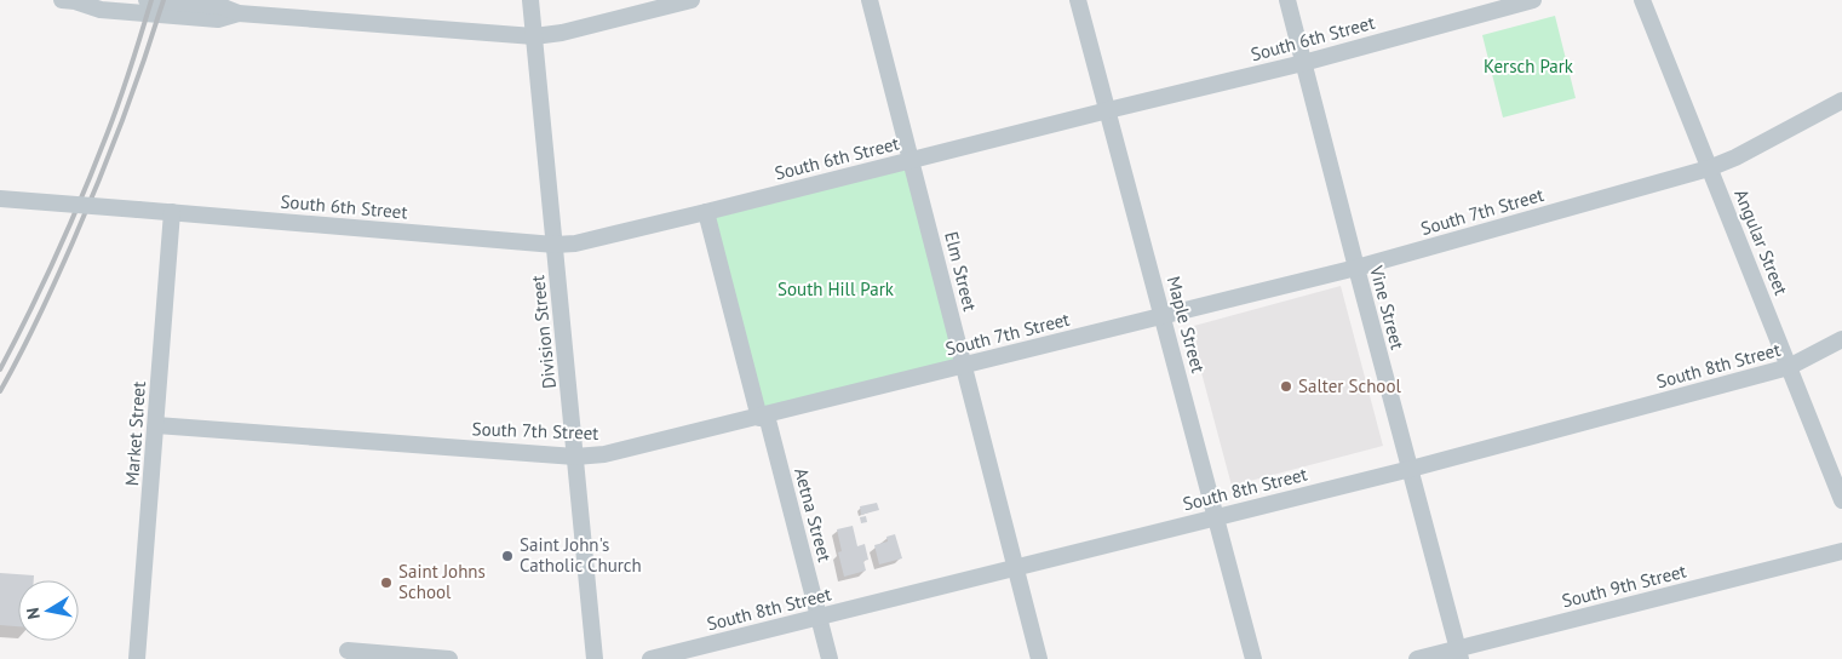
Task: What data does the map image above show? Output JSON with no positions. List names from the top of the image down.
{
  "streets": {
    "street": [
      "South 6th Street",
      "South 7th Street",
      "Angular Street",
      "Elm Street",
      "Vine Street",
      "Maple Street",
      "Division Street",
      "South 8th Street",
      "Market Street",
      "Aetna Street",
      "South 9th Street"
    ]
  },
  "crossings": [
    ["South 6th Street", "Elm Street"],
    ["South 6th Street", "Vine Street"],
    ["South 6th Street", "Maple Street"],
    ["South 6th Street", "Division Street"],
    ["South 6th Street", "Market Street"],
    ["South 6th Street", "Aetna Street"],
    ["South 7th Street", "Angular Street"],
    ["South 7th Street", "Elm Street"],
    ["South 7th Street", "Vine Street"],
    ["South 7th Street", "Maple Street"],
    ["South 7th Street", "Division Street"],
    ["South 7th Street", "Market Street"],
    ["South 7th Street", "Aetna Street"],
    ["Angular Street", "South 8th Street"],
    ["Elm Street", "South 8th Street"],
    ["Vine Street", "South 8th Street"],
    ["Vine Street", "South 9th Street"],
    ["Maple Street", "South 8th Street"],
    ["South 8th Street", "Aetna Street"]
  ],
  "parks": ["Kersch Park", "South Hill Park"],
  "places": ["Salter School", "Saint John's Catholic Church", "Saint Johns School"],
  "north": "left"
}
